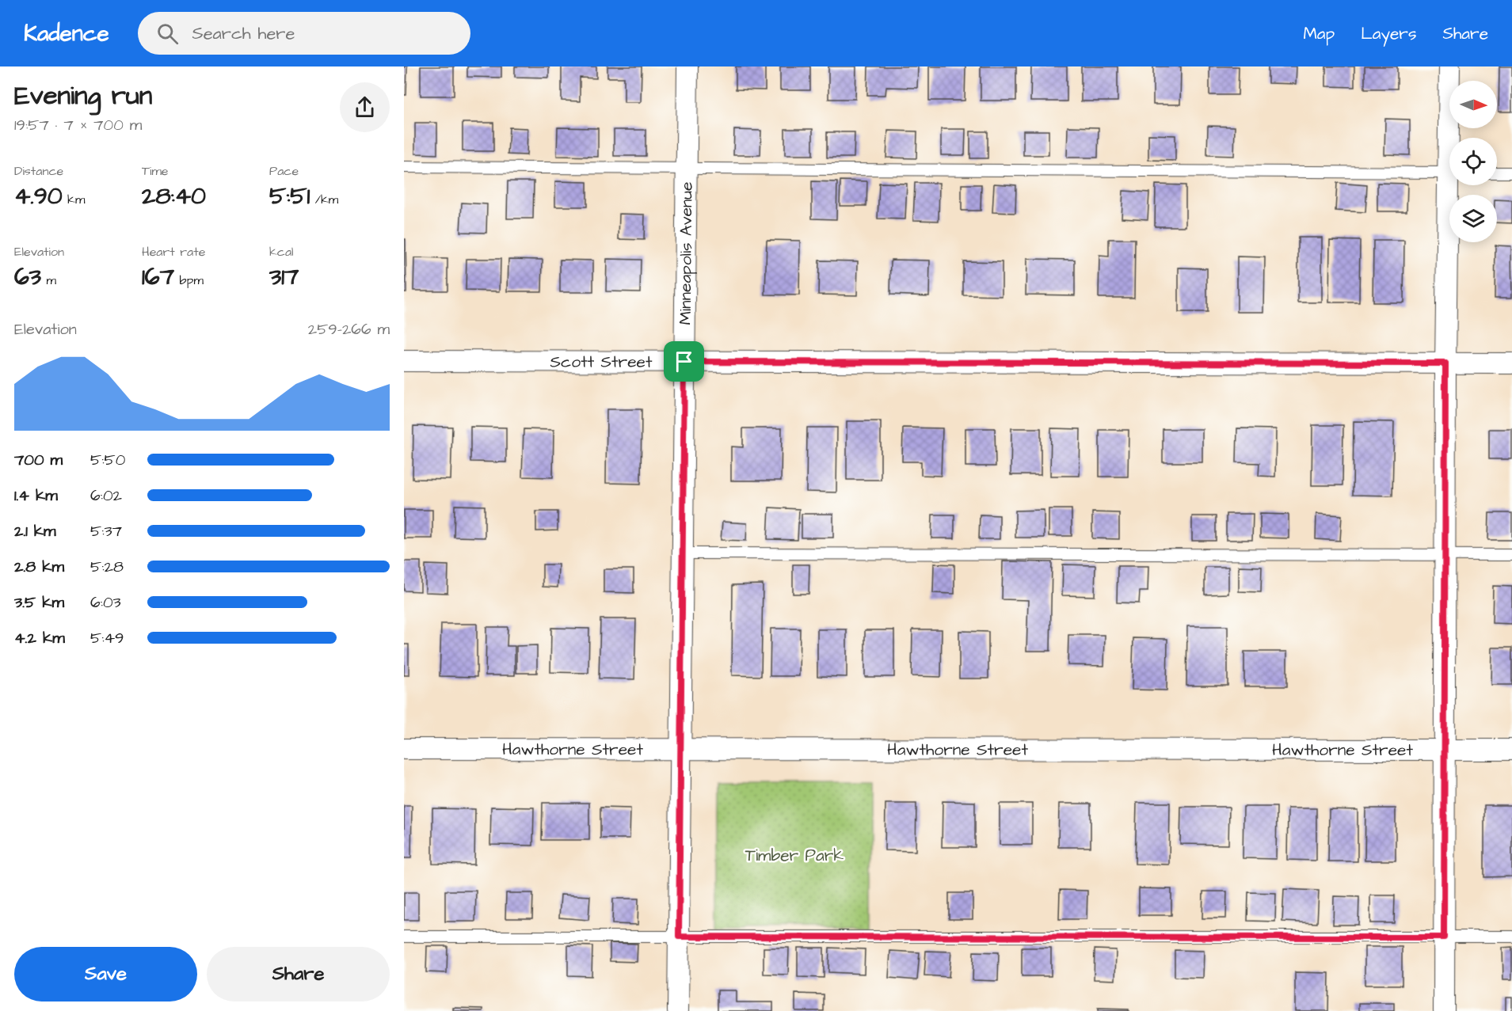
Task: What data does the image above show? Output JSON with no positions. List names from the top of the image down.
{
  "streets": {
    "street": ["Minneapolis Avenue", "Scott Street", "Hawthorne Street"]
  },
  "crossings": [
    ["Minneapolis Avenue", "Scott Street"],
    ["Minneapolis Avenue", "Hawthorne Street"]
  ],
  "parks": ["Timber Park"],
  "north": "right",
  "page": {
    "header": "Kadence",
    "search": "Search here",
    "nav": ["Map", "Layers", "Share"],
    "heading": ["Evening run", "19:57 · 7 × 700 m"],
    "stats": [
      ["Distance", "4.90 km"],
      ["Time", "28:40"],
      ["Pace", "5:51 /km"],
      ["Elevation", "63 m"],
      ["Heart rate", "167 bpm"],
      ["kcal", "317"]
    ],
    "chart": ["Elevation", "259–266 m"],
    "list": [
      {
        "name": "700 m",
        "note": "5:50"
      },
      {
        "name": "1.4 km",
        "note": "6:02"
      },
      {
        "name": "2.1 km",
        "note": "5:37"
      },
      {
        "name": "2.8 km",
        "note": "5:28"
      },
      {
        "name": "3.5 km",
        "note": "6:03"
      },
      {
        "name": "4.2 km",
        "note": "5:49"
      }
    ],
    "buttons": ["Save", "Share"]
  }
}
